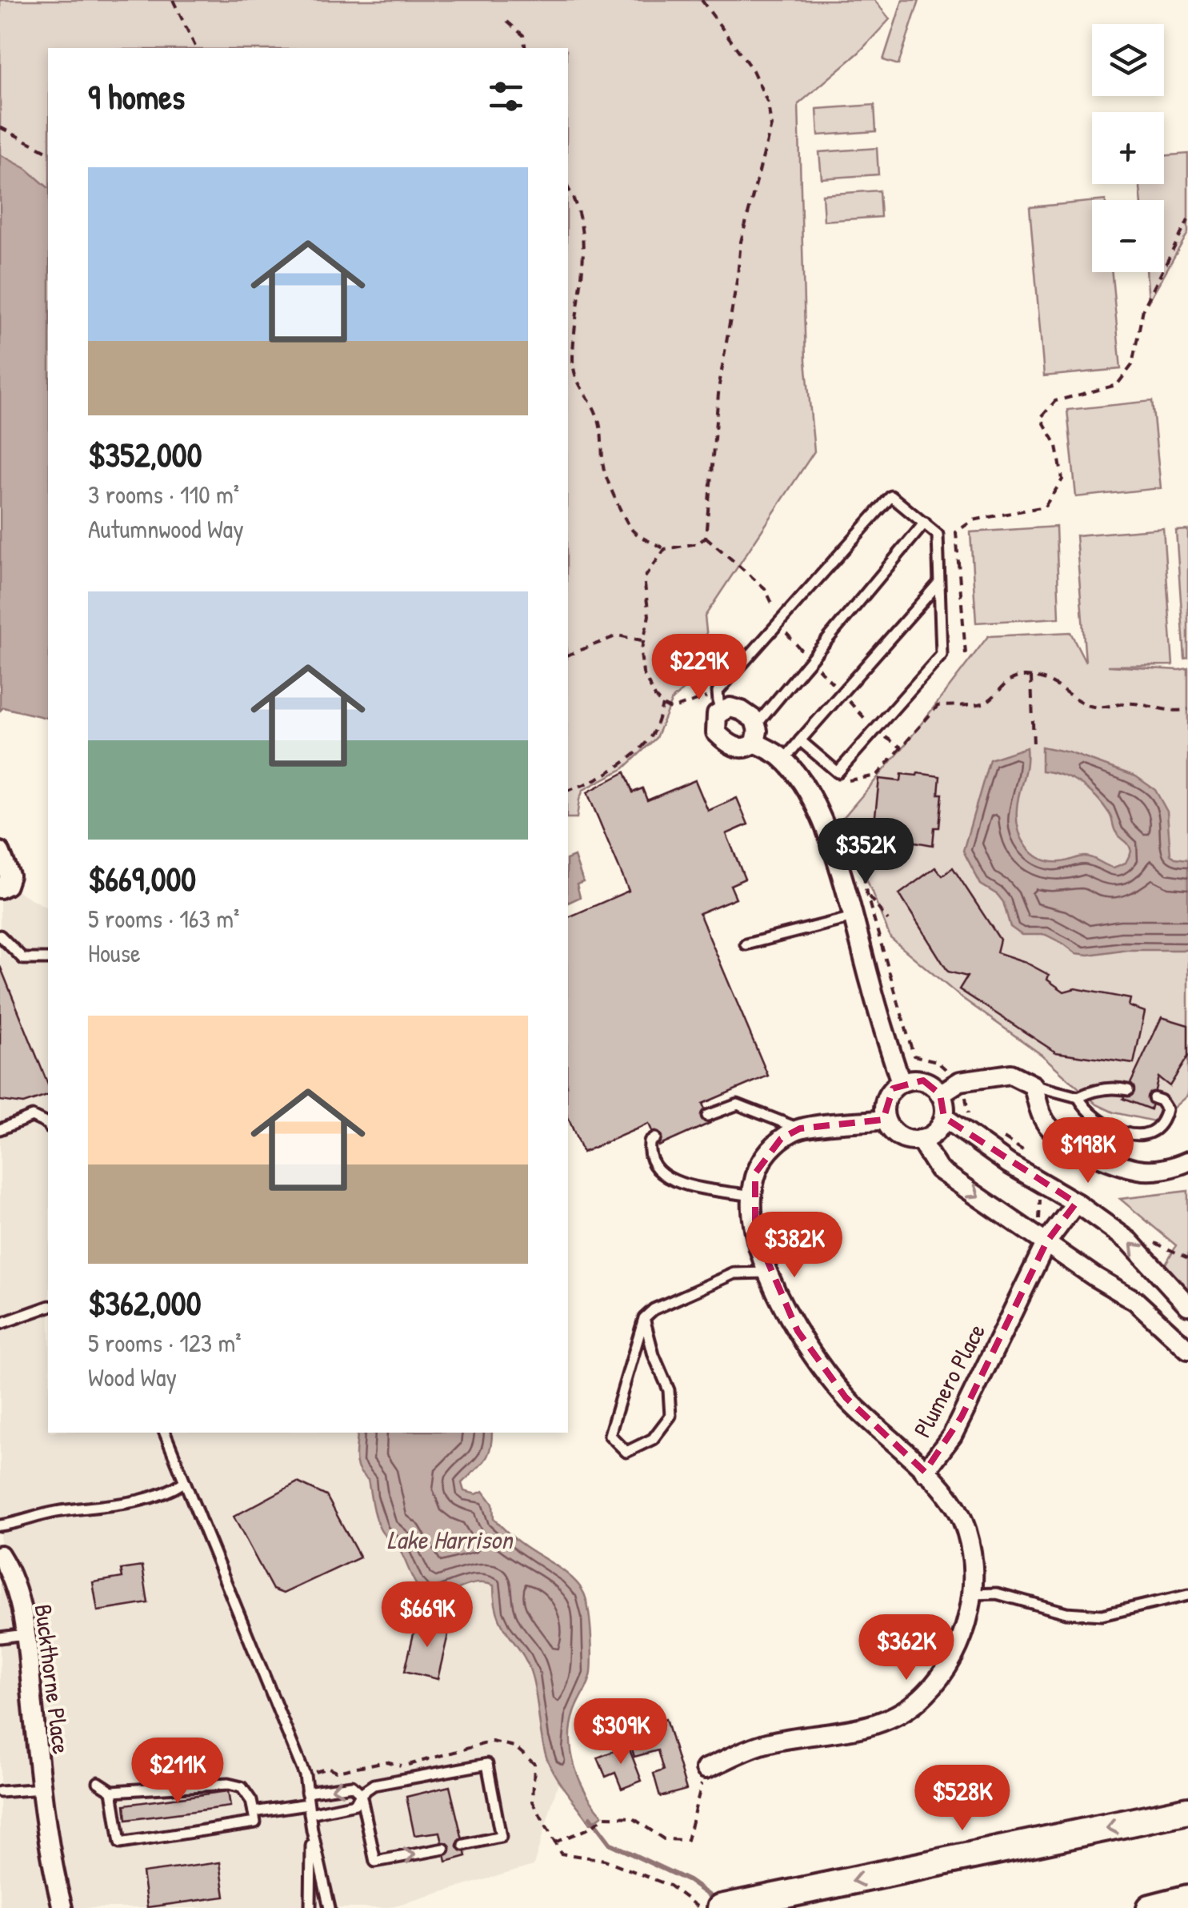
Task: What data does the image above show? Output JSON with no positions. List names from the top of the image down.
{
  "streets": {
    "street": ["Plumero Place", "Buckthorne Place"]
  },
  "water": ["Lake Harrison"],
  "page": {
    "map_buttons": ["+", "−"],
    "heading": "9 homes",
    "list": [
      {
        "name": "$352,000",
        "note": "3 rooms · 110 m² · Autumnwood Way"
      },
      {
        "name": "$669,000",
        "note": "5 rooms · 163 m² · House"
      },
      {
        "name": "$362,000",
        "note": "5 rooms · 123 m² · Wood Way"
      }
    ],
    "price": [
      "$229K",
      "$352K",
      "$198K",
      "$382K",
      "$669K",
      "$362K",
      "$309K",
      "$211K",
      "$528K"
    ]
  }
}
